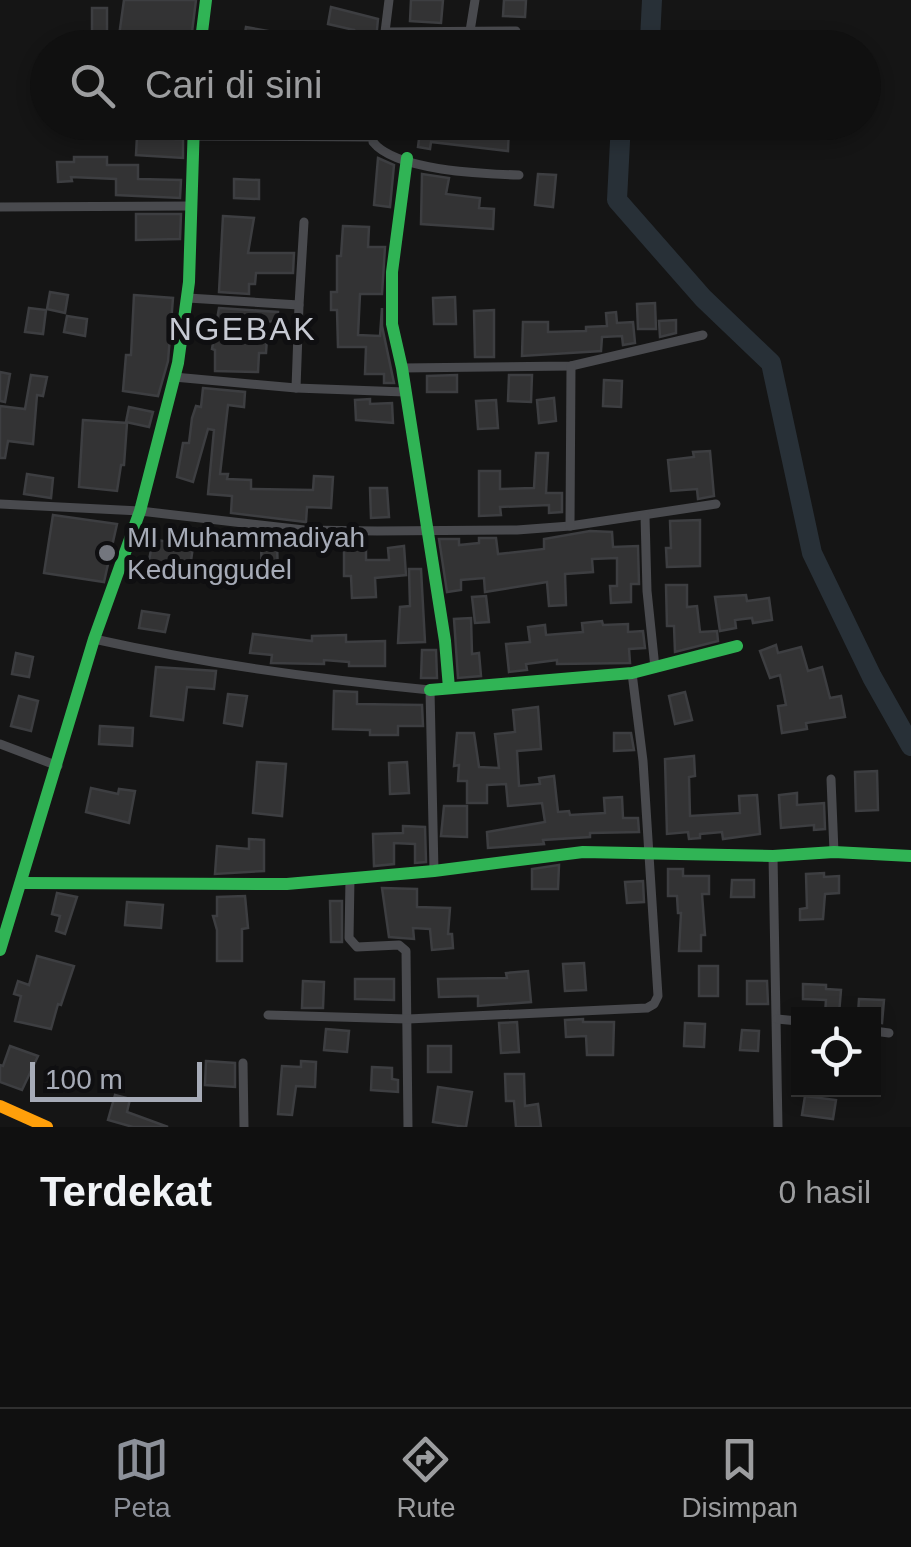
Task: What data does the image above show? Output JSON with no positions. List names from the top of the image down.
{
  "districts": ["NGEBAK"],
  "places": ["MI Muhammadiyah Kedunggudel"],
  "scale_bar": "100 m",
  "page": {
    "search": "Cari di sini",
    "scale": "100 m",
    "heading": ["Terdekat", "0 hasil"],
    "nav": ["Peta", "Rute", "Disimpan"]
  }
}
